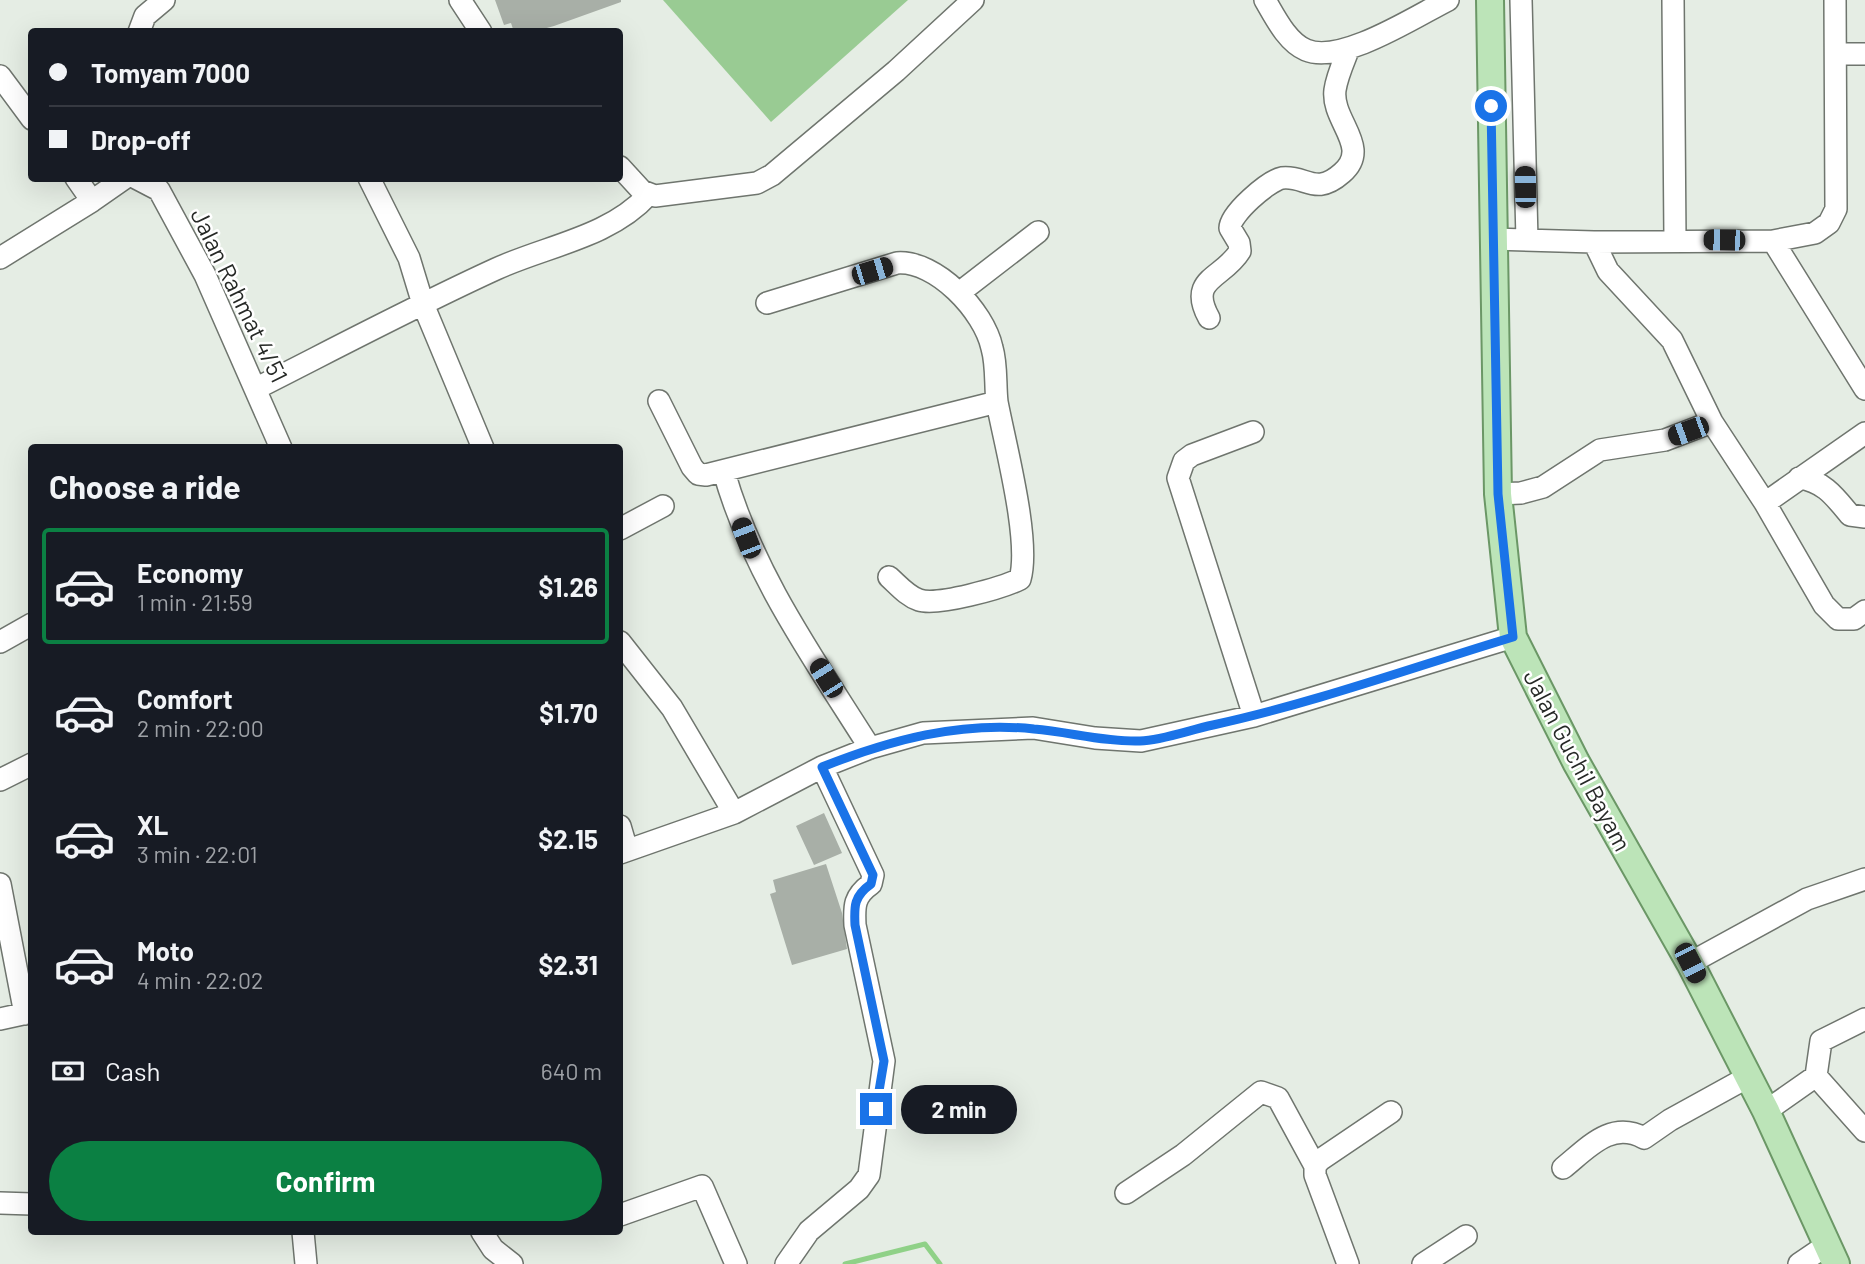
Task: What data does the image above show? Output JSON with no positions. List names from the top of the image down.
{
  "streets": {
    "main road": ["Jalan Guchil Bayam"],
    "street": ["Jalan Rahmat 4/51"]
  },
  "page": {
    "banner": ["Tomyam 7000", "Drop-off"],
    "heading": "Choose a ride",
    "list": [
      {
        "name": "Economy",
        "note": "1 min · 21:59",
        "value": "$1.26"
      },
      {
        "name": "Comfort",
        "note": "2 min · 22:00",
        "value": "$1.70"
      },
      {
        "name": "XL",
        "note": "3 min · 22:01",
        "value": "$2.15"
      },
      {
        "name": "Moto",
        "note": "4 min · 22:02",
        "value": "$2.31"
      }
    ],
    "pay": ["Cash", "640 m"],
    "bubble": "2 min",
    "buttons": "Confirm"
  }
}
